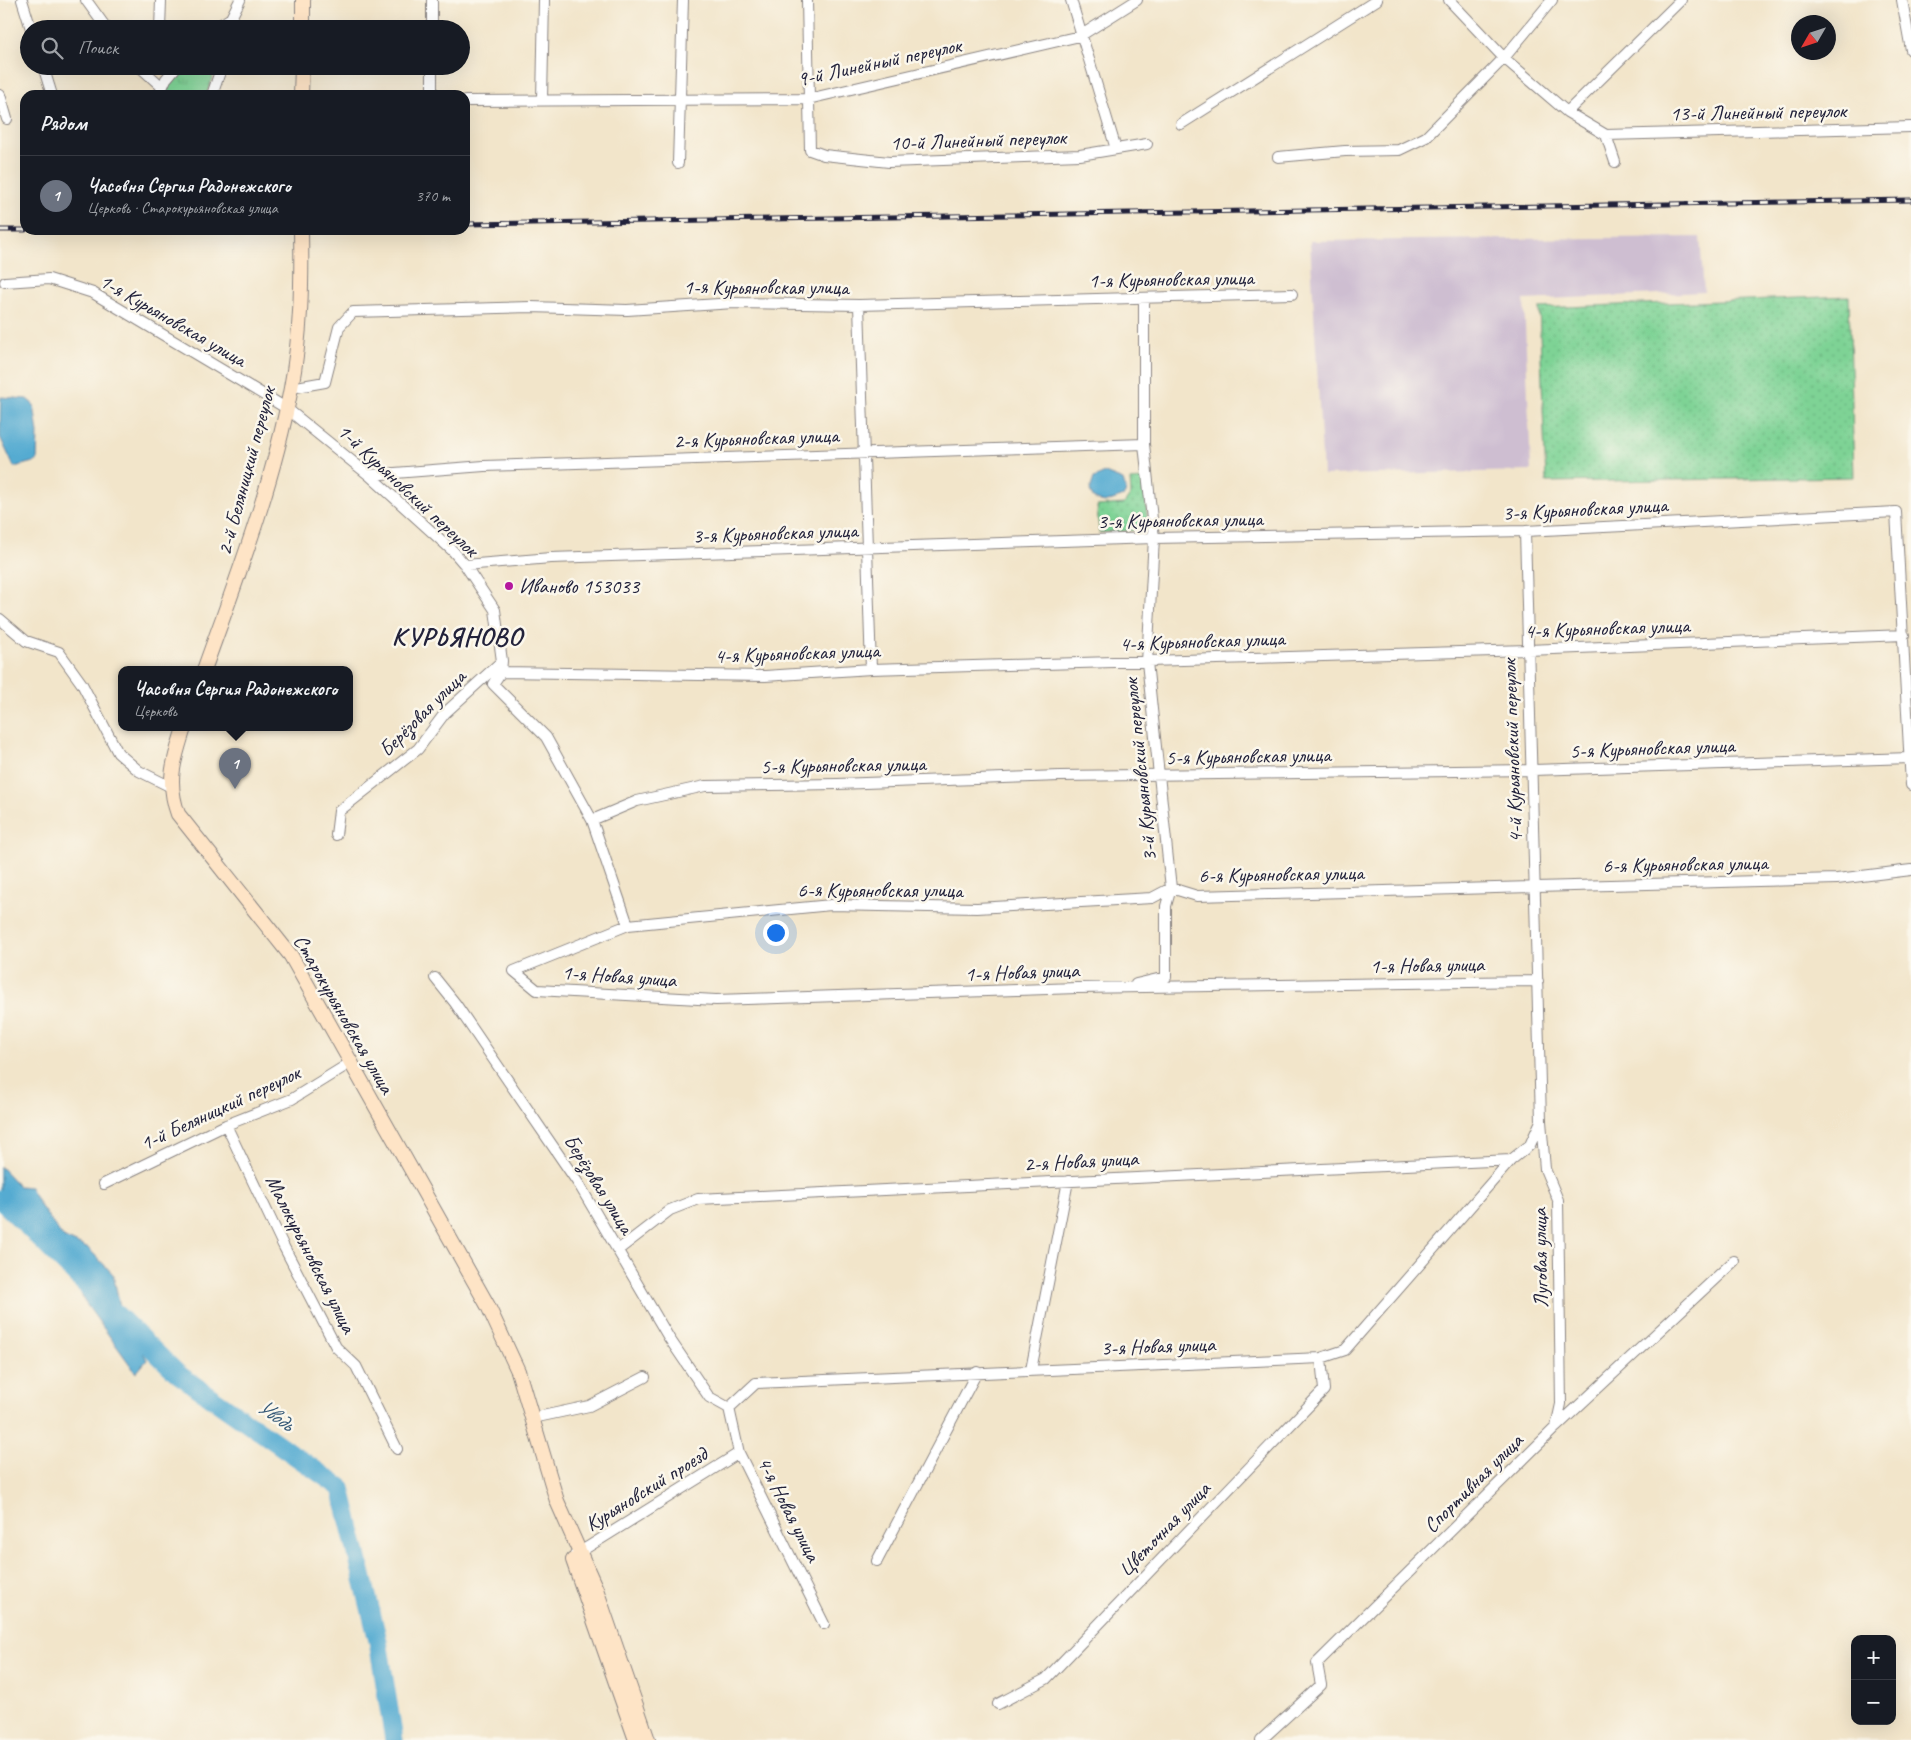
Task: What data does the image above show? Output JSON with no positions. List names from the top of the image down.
{
  "streets": {
    "main road": ["2-й Беляницкий переулок", "Старокурьяновская улица"],
    "street": [
      "9-й Линейный переулок",
      "13-й Линейный переулок",
      "10-й Линейный переулок",
      "1-я Курьяновская улица",
      "2-я Курьяновская улица",
      "1-й Курьяновский переулок",
      "3-я Курьяновская улица",
      "4-я Курьяновская улица",
      "Берёзовая улица",
      "5-я Курьяновская улица",
      "4-й Курьяновский переулок",
      "3-й Курьяновский переулок",
      "6-я Курьяновская улица",
      "1-я Новая улица",
      "1-й Беляницкий переулок",
      "2-я Новая улица",
      "Малокурьяновская улица",
      "Луговая улица",
      "3-я Новая улица",
      "Спортивная улица",
      "Курьяновский проезд",
      "4-я Новая улица",
      "Цветочная улица"
    ]
  },
  "crossings": [
    ["9-й Линейный переулок", "10-й Линейный переулок"],
    ["1-я Курьяновская улица", "2-й Беляницкий переулок"],
    ["1-я Курьяновская улица", "1-й Курьяновский переулок"],
    ["1-я Курьяновская улица", "3-й Курьяновский переулок"],
    ["2-я Курьяновская улица", "1-й Курьяновский переулок"],
    ["2-я Курьяновская улица", "3-й Курьяновский переулок"],
    ["2-й Беляницкий переулок", "1-й Курьяновский переулок"],
    ["1-й Курьяновский переулок", "3-я Курьяновская улица"],
    ["1-й Курьяновский переулок", "4-я Курьяновская улица"],
    ["1-й Курьяновский переулок", "Берёзовая улица"],
    ["1-й Курьяновский переулок", "5-я Курьяновская улица"],
    ["1-й Курьяновский переулок", "6-я Курьяновская улица"],
    ["3-я Курьяновская улица", "4-я Курьяновская улица"],
    ["3-я Курьяновская улица", "4-й Курьяновский переулок"],
    ["3-я Курьяновская улица", "3-й Курьяновский переулок"],
    ["4-я Курьяновская улица", "4-й Курьяновский переулок"],
    ["4-я Курьяновская улица", "3-й Курьяновский переулок"],
    ["Берёзовая улица", "2-я Новая улица"],
    ["Берёзовая улица", "3-я Новая улица"],
    ["Берёзовая улица", "4-я Новая улица"],
    ["5-я Курьяновская улица", "4-й Курьяновский переулок"],
    ["5-я Курьяновская улица", "3-й Курьяновский переулок"],
    ["4-й Курьяновский переулок", "6-я Курьяновская улица"],
    ["4-й Курьяновский переулок", "Луговая улица"],
    ["3-й Курьяновский переулок", "6-я Курьяновская улица"],
    ["3-й Курьяновский переулок", "1-я Новая улица"],
    ["6-я Курьяновская улица", "1-я Новая улица"],
    ["1-я Новая улица", "Луговая улица"],
    ["Старокурьяновская улица", "1-й Беляницкий переулок"],
    ["Старокурьяновская улица", "Курьяновский проезд"],
    ["1-й Беляницкий переулок", "Малокурьяновская улица"],
    ["2-я Новая улица", "3-я Новая улица"],
    ["Луговая улица", "Спортивная улица"],
    ["3-я Новая улица", "4-я Новая улица"],
    ["3-я Новая улица", "Цветочная улица"],
    ["Курьяновский проезд", "4-я Новая улица"]
  ],
  "districts": ["КУРЬЯНОВО"],
  "water": ["Уводь"],
  "places": ["Иваново 153033"],
  "north": "bottom left",
  "page": {
    "search": "Поиск",
    "heading": "Рядом",
    "list": [
      {
        "mark": "1",
        "name": "Часовня Сергия Радонежского",
        "note": "Церковь · Старокурьяновская улица",
        "value": "370 m"
      }
    ],
    "popup": ["Часовня Сергия Радонежского", "Церковь"],
    "pins": "1",
    "map_buttons": ["+", "−"]
  }
}
